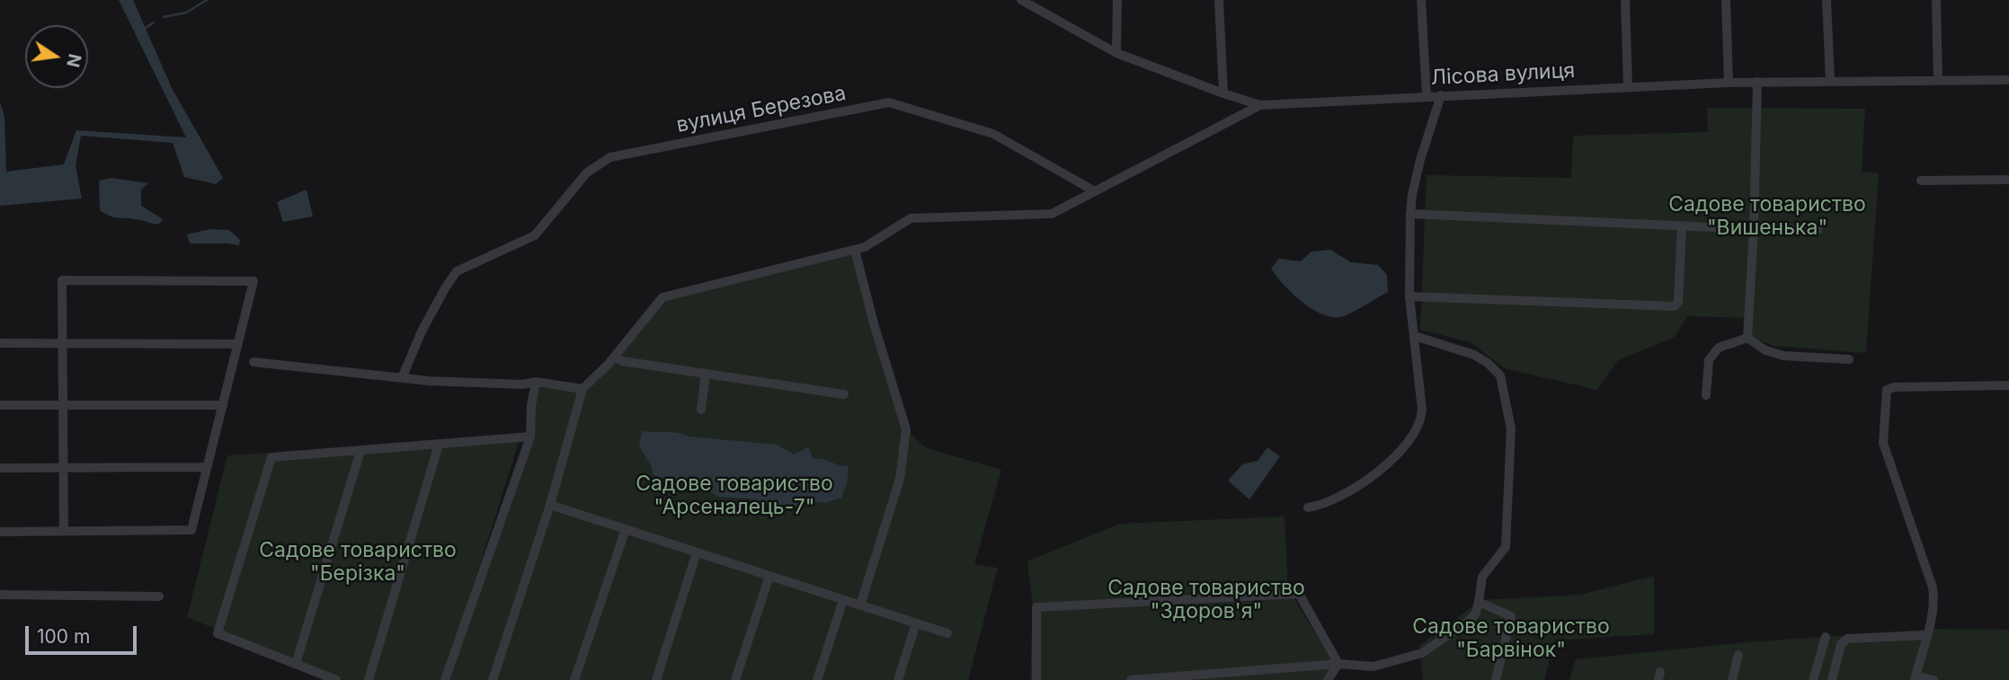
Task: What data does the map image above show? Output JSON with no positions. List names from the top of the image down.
{
  "streets": {
    "street": ["Лісова вулиця", "вулиця Березова"]
  },
  "parks": [
    "Садове товариство \"Вишенька\"",
    "Садове товариство \"Арсеналець-7\"",
    "Садове товариство \"Берізка\"",
    "Садове товариство \"Здоров'я\"",
    "Садове товариство \"Барвінок\""
  ],
  "scale_bar": "100 m",
  "north": "right"
}
